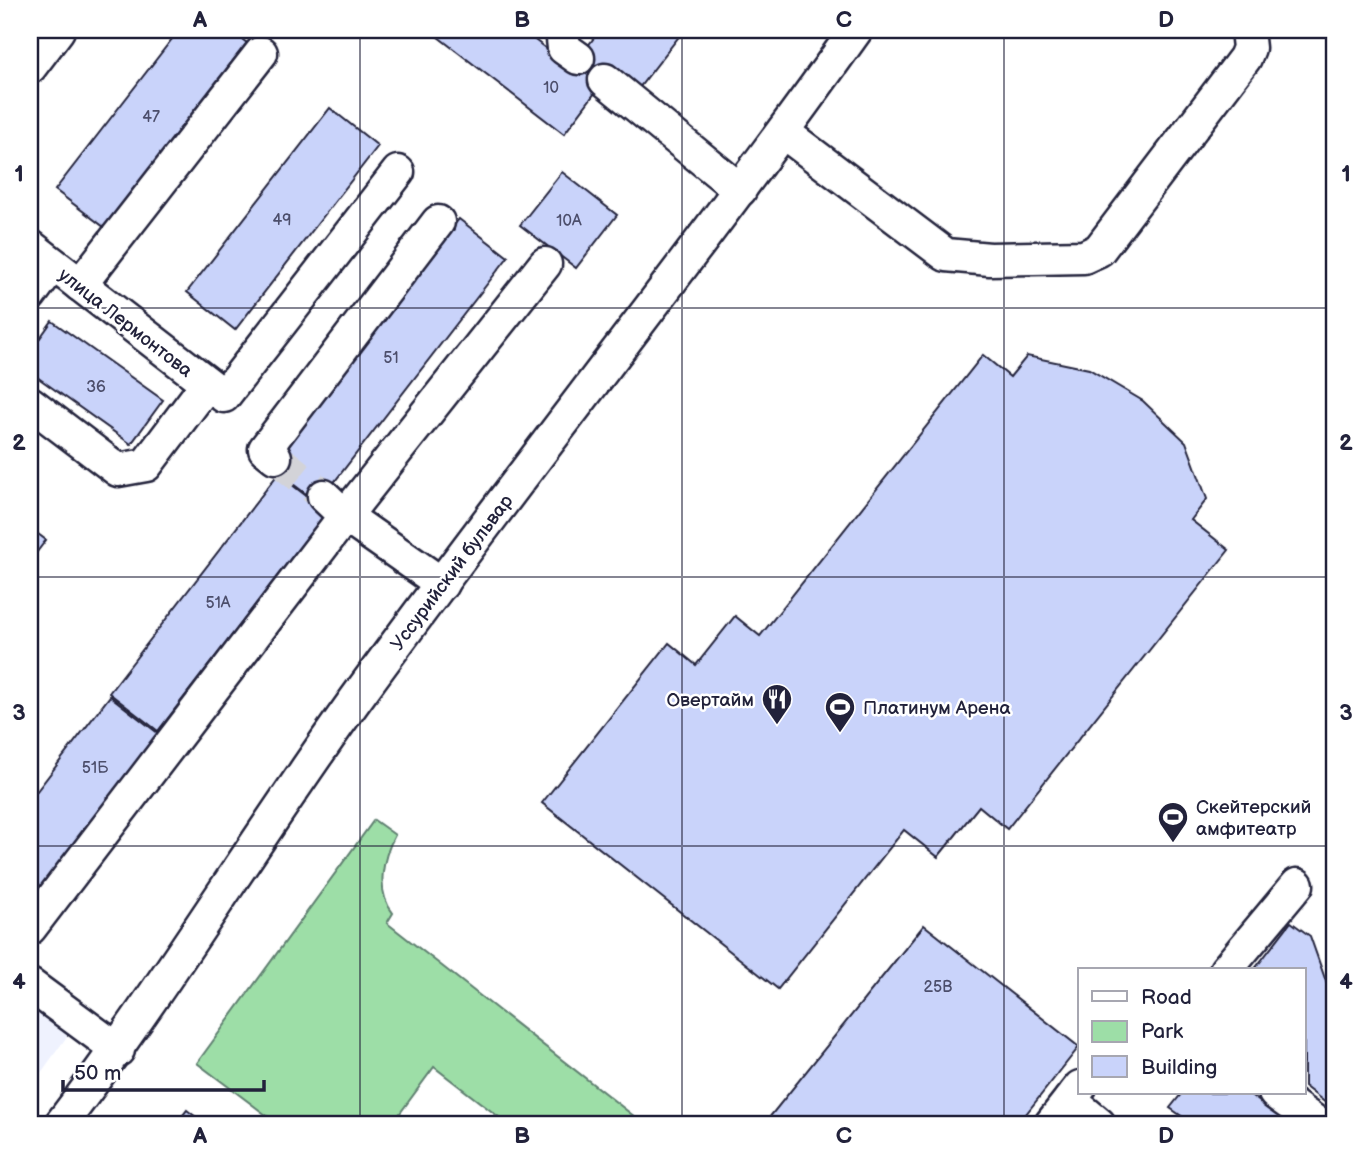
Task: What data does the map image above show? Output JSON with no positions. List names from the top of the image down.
{
  "streets": {
    "street": ["улица Лермонтова", "Уссурийский бульвар"]
  },
  "places": {
    "restaurant": ["Овертайм"],
    "sports": ["Платинум Арена", "Скейтерский амфитеатр"]
  },
  "house_numbers": [
    "10",
    "47",
    "49",
    "10А",
    "51",
    "36",
    "51А",
    "51Б",
    "25В"
  ],
  "legend": ["Road", "Park", "Building"],
  "scale_bar": "50 m",
  "grid": {
    "columns": [
      "A",
      "B",
      "C",
      "D"
    ],
    "rows": [
      "1",
      "2",
      "3",
      "4"
    ]
  }
}
